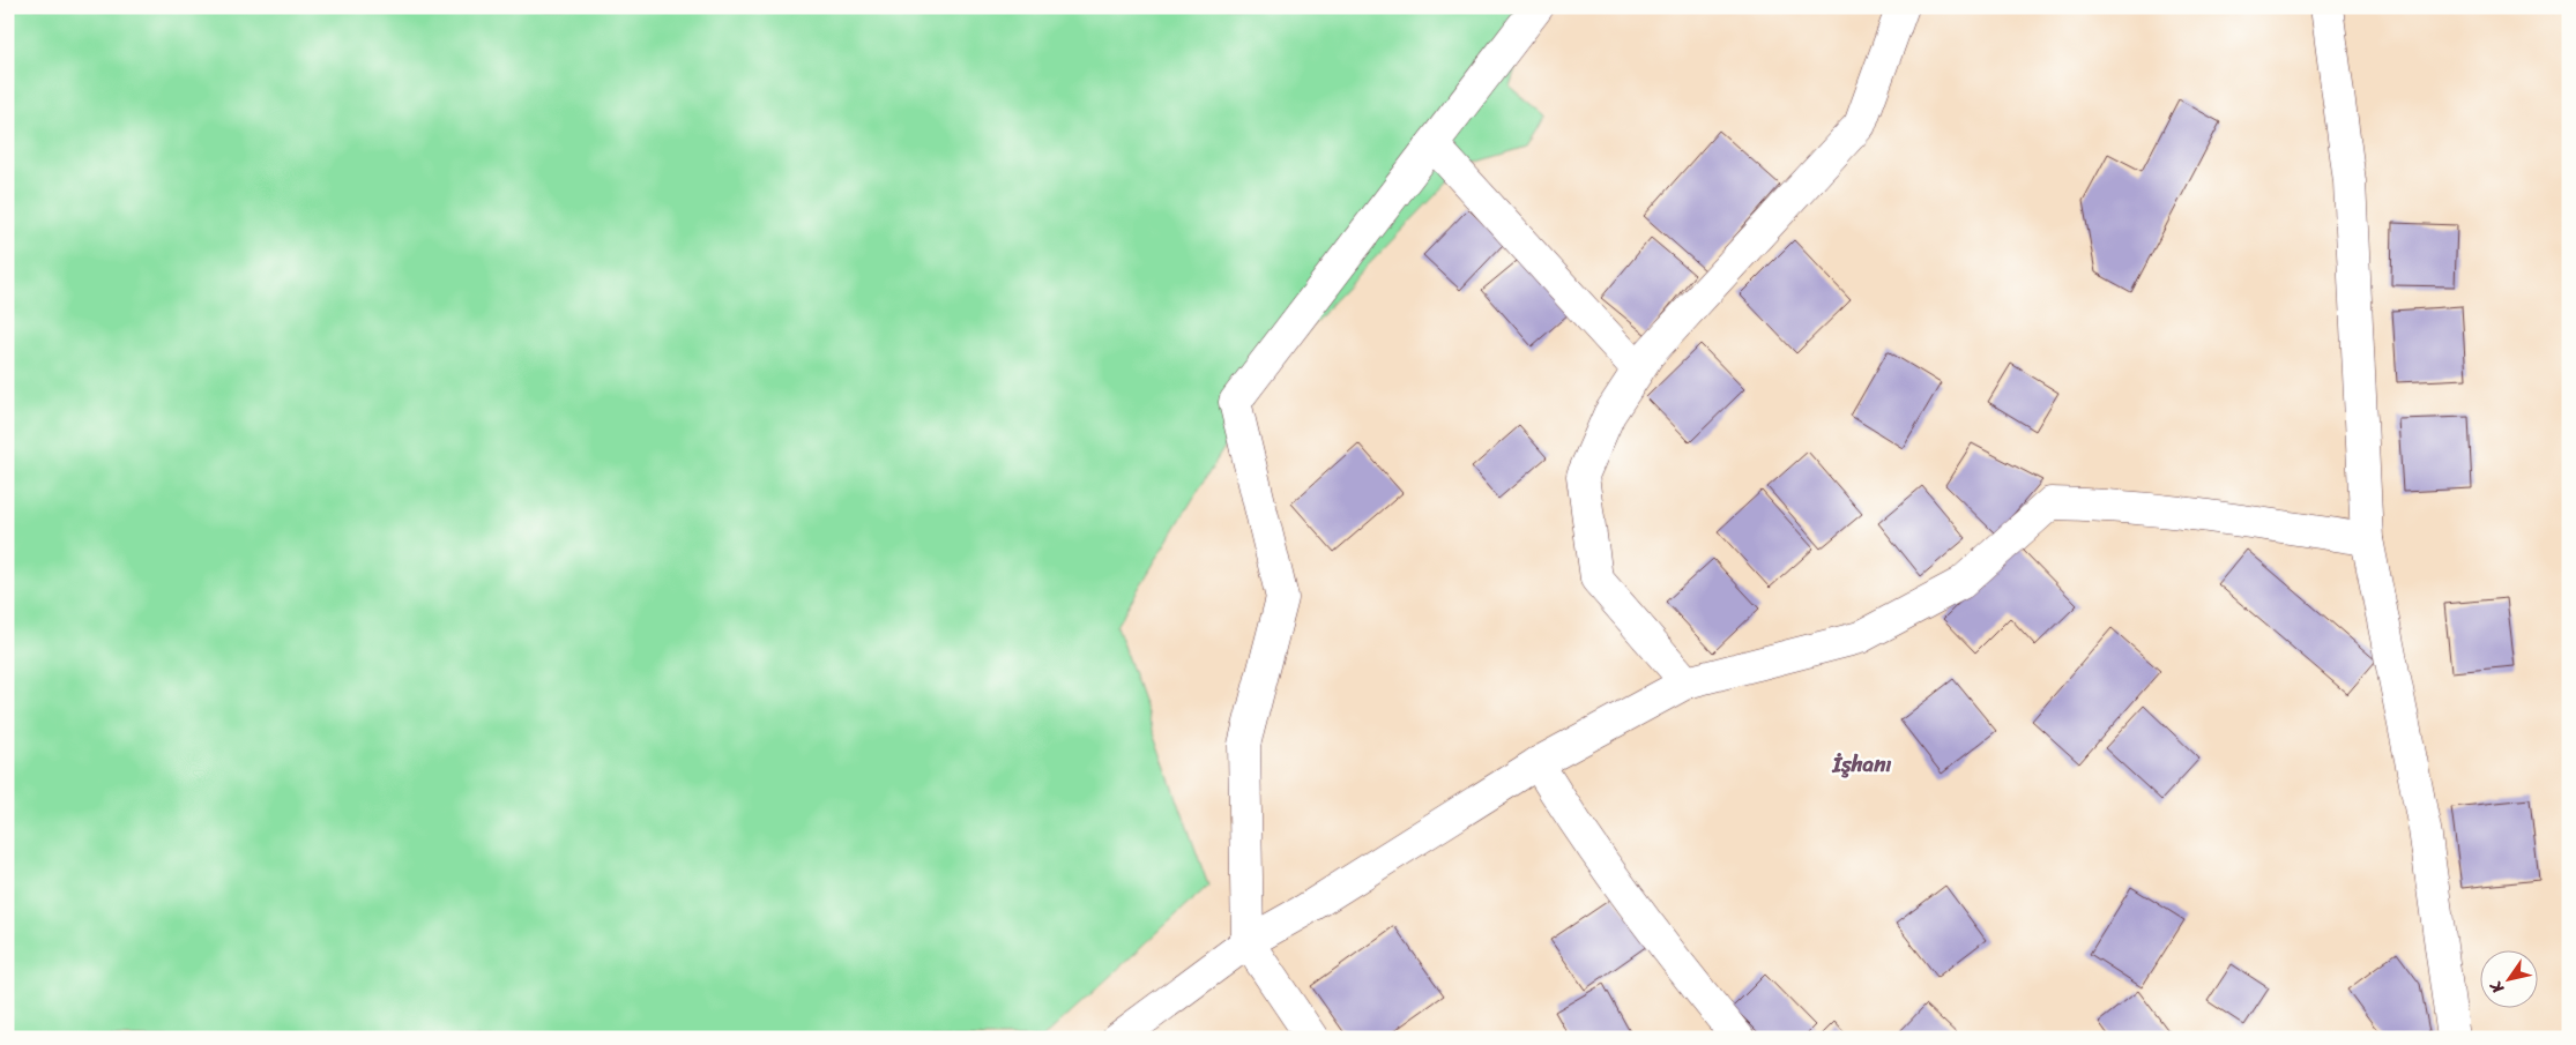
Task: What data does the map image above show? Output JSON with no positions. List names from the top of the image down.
{
  "districts": ["İşhanı"],
  "north": "bottom left"
}
